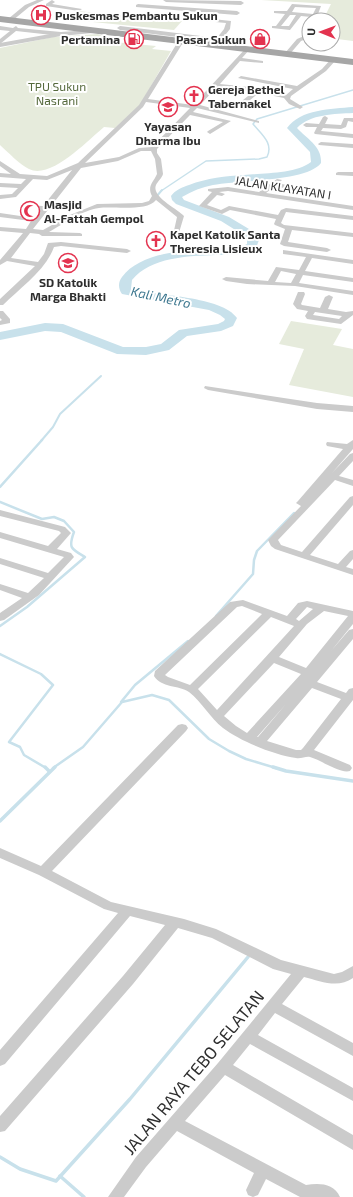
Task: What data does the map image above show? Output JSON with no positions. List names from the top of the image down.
{
  "streets": {
    "street": ["JALAN KLAYATAN I", "JALAN RAYA TEBO SELATAN"]
  },
  "water": ["Kali Metro"],
  "parks": ["TPU Sukun Nasrani"],
  "places": {
    "hospital": ["Puskesmas Pembantu Sukun"],
    "fuel station": ["Pertamina"],
    "shop": ["Pasar Sukun"],
    "church": ["Gereja Bethel Tabernakel", "Kapel Katolik Santa Theresia Lisieux"],
    "school or university": ["Yayasan Dharma Ibu", "SD Katolik Marga Bhakti"],
    "mosque": ["Masjid Al-Fattah Gempol"]
  },
  "north": "left"
}
